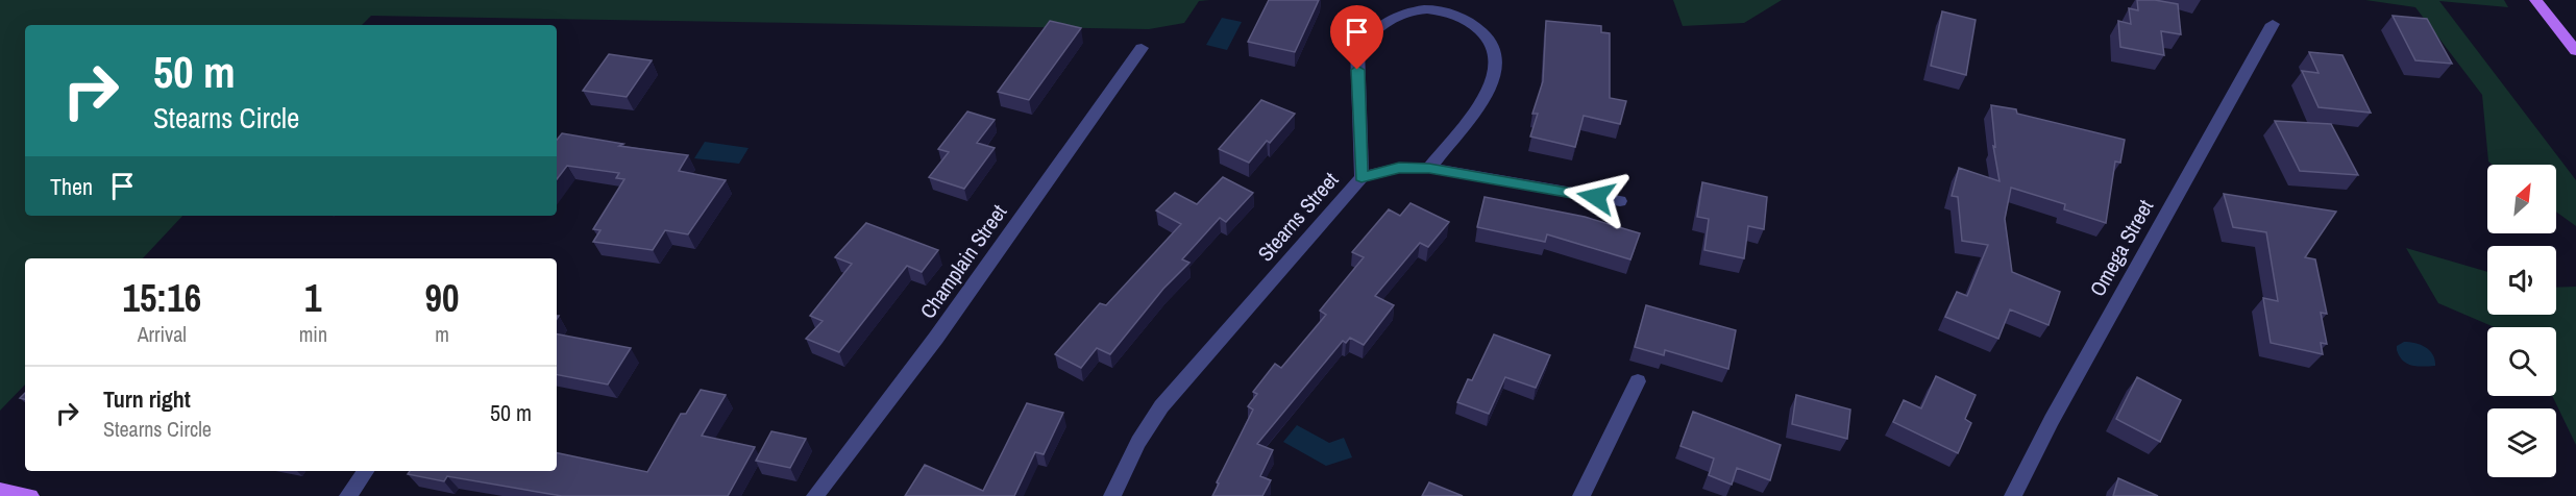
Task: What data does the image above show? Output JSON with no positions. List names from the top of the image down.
{
  "streets": {
    "street": ["Stearns Street", "Omega Street", "Champlain Street"]
  },
  "north": "top right",
  "page": {
    "turn": ["50 m", "Stearns Circle"],
    "then": "Then",
    "eta": [
      "15:16",
      "Arrival",
      "1",
      "min",
      "90",
      "m"
    ],
    "list": [
      {
        "name": "Turn right",
        "note": "Stearns Circle",
        "value": "50 m"
      }
    ]
  }
}
